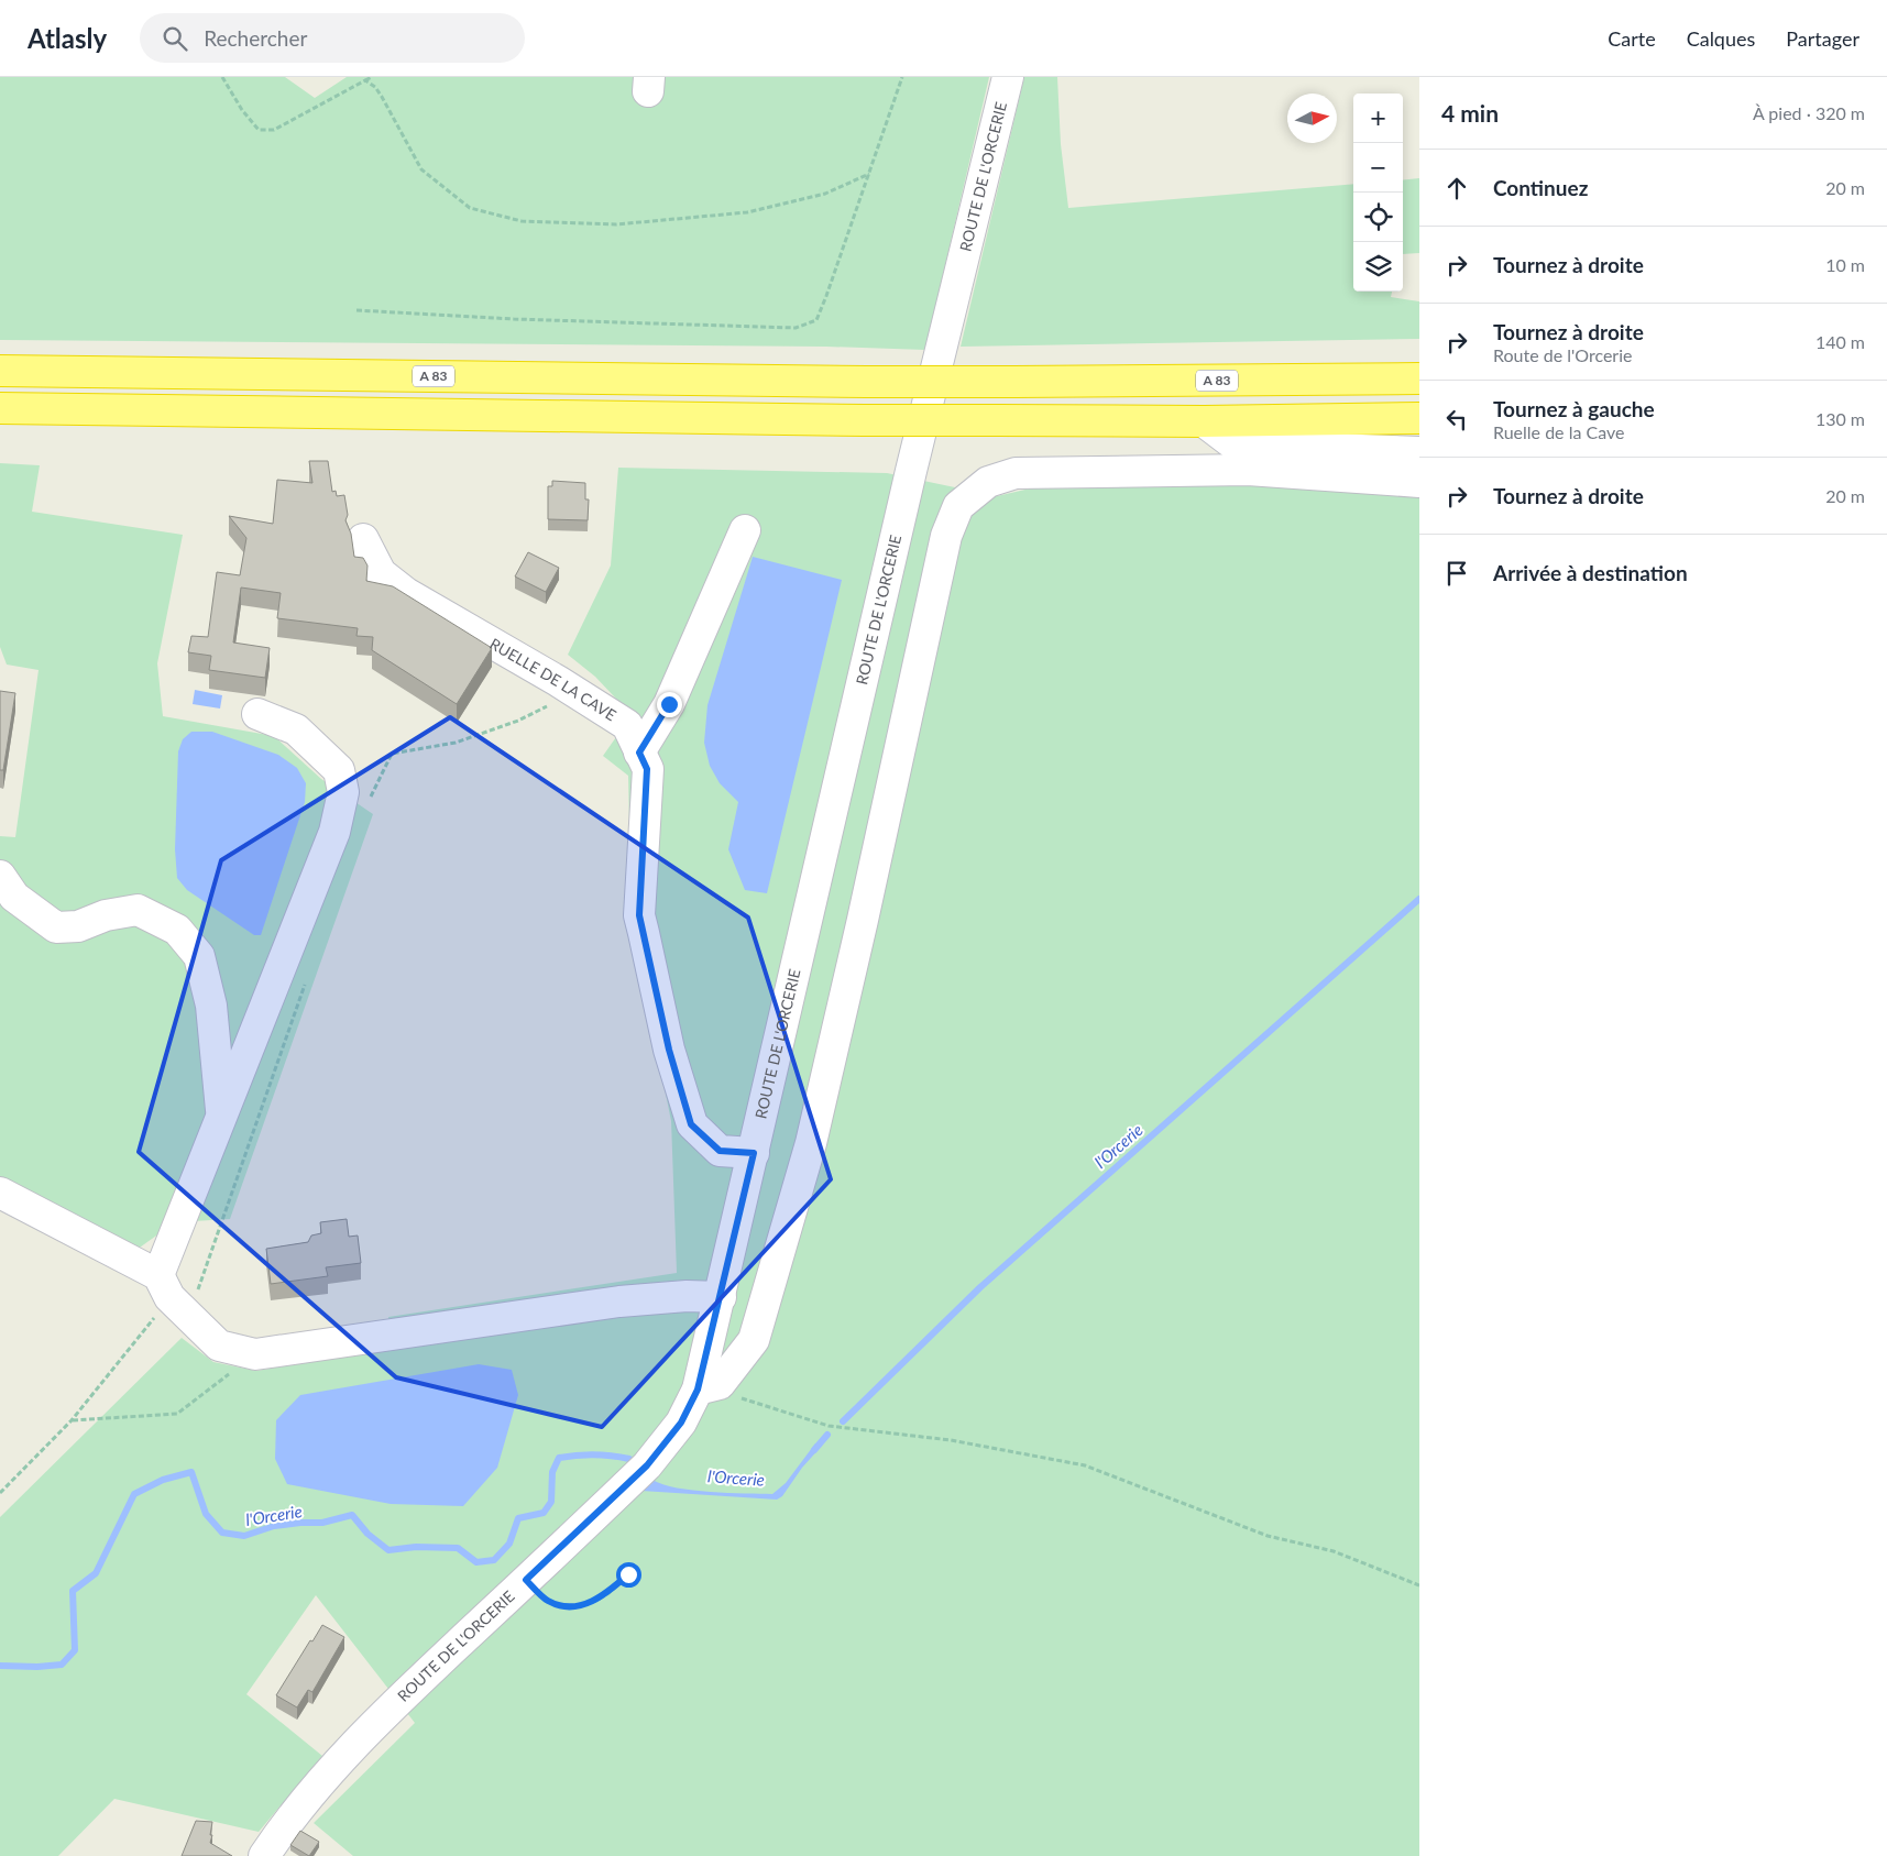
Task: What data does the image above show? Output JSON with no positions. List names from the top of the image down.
{
  "streets": {
    "highway": ["A 83"],
    "street": ["ROUTE DE L'ORCERIE", "RUELLE DE LA CAVE"]
  },
  "crossings": [
    ["ROUTE DE L'ORCERIE", "RUELLE DE LA CAVE"]
  ],
  "water": ["l'Orcerie"],
  "north": "right",
  "page": {
    "header": "Atlasly",
    "search": "Rechercher",
    "nav": ["Carte", "Calques", "Partager"],
    "heading": ["4 min", "À pied · 320 m"],
    "map_buttons": ["+", "−"],
    "list": [
      ["Continuez", "20 m"],
      ["Tournez à droite", "10 m"],
      ["Tournez à droite", "Route de l'Orcerie", "140 m"],
      ["Tournez à gauche", "Ruelle de la Cave", "130 m"],
      ["Tournez à droite", "20 m"],
      "Arrivée à destination"
    ]
  }
}
